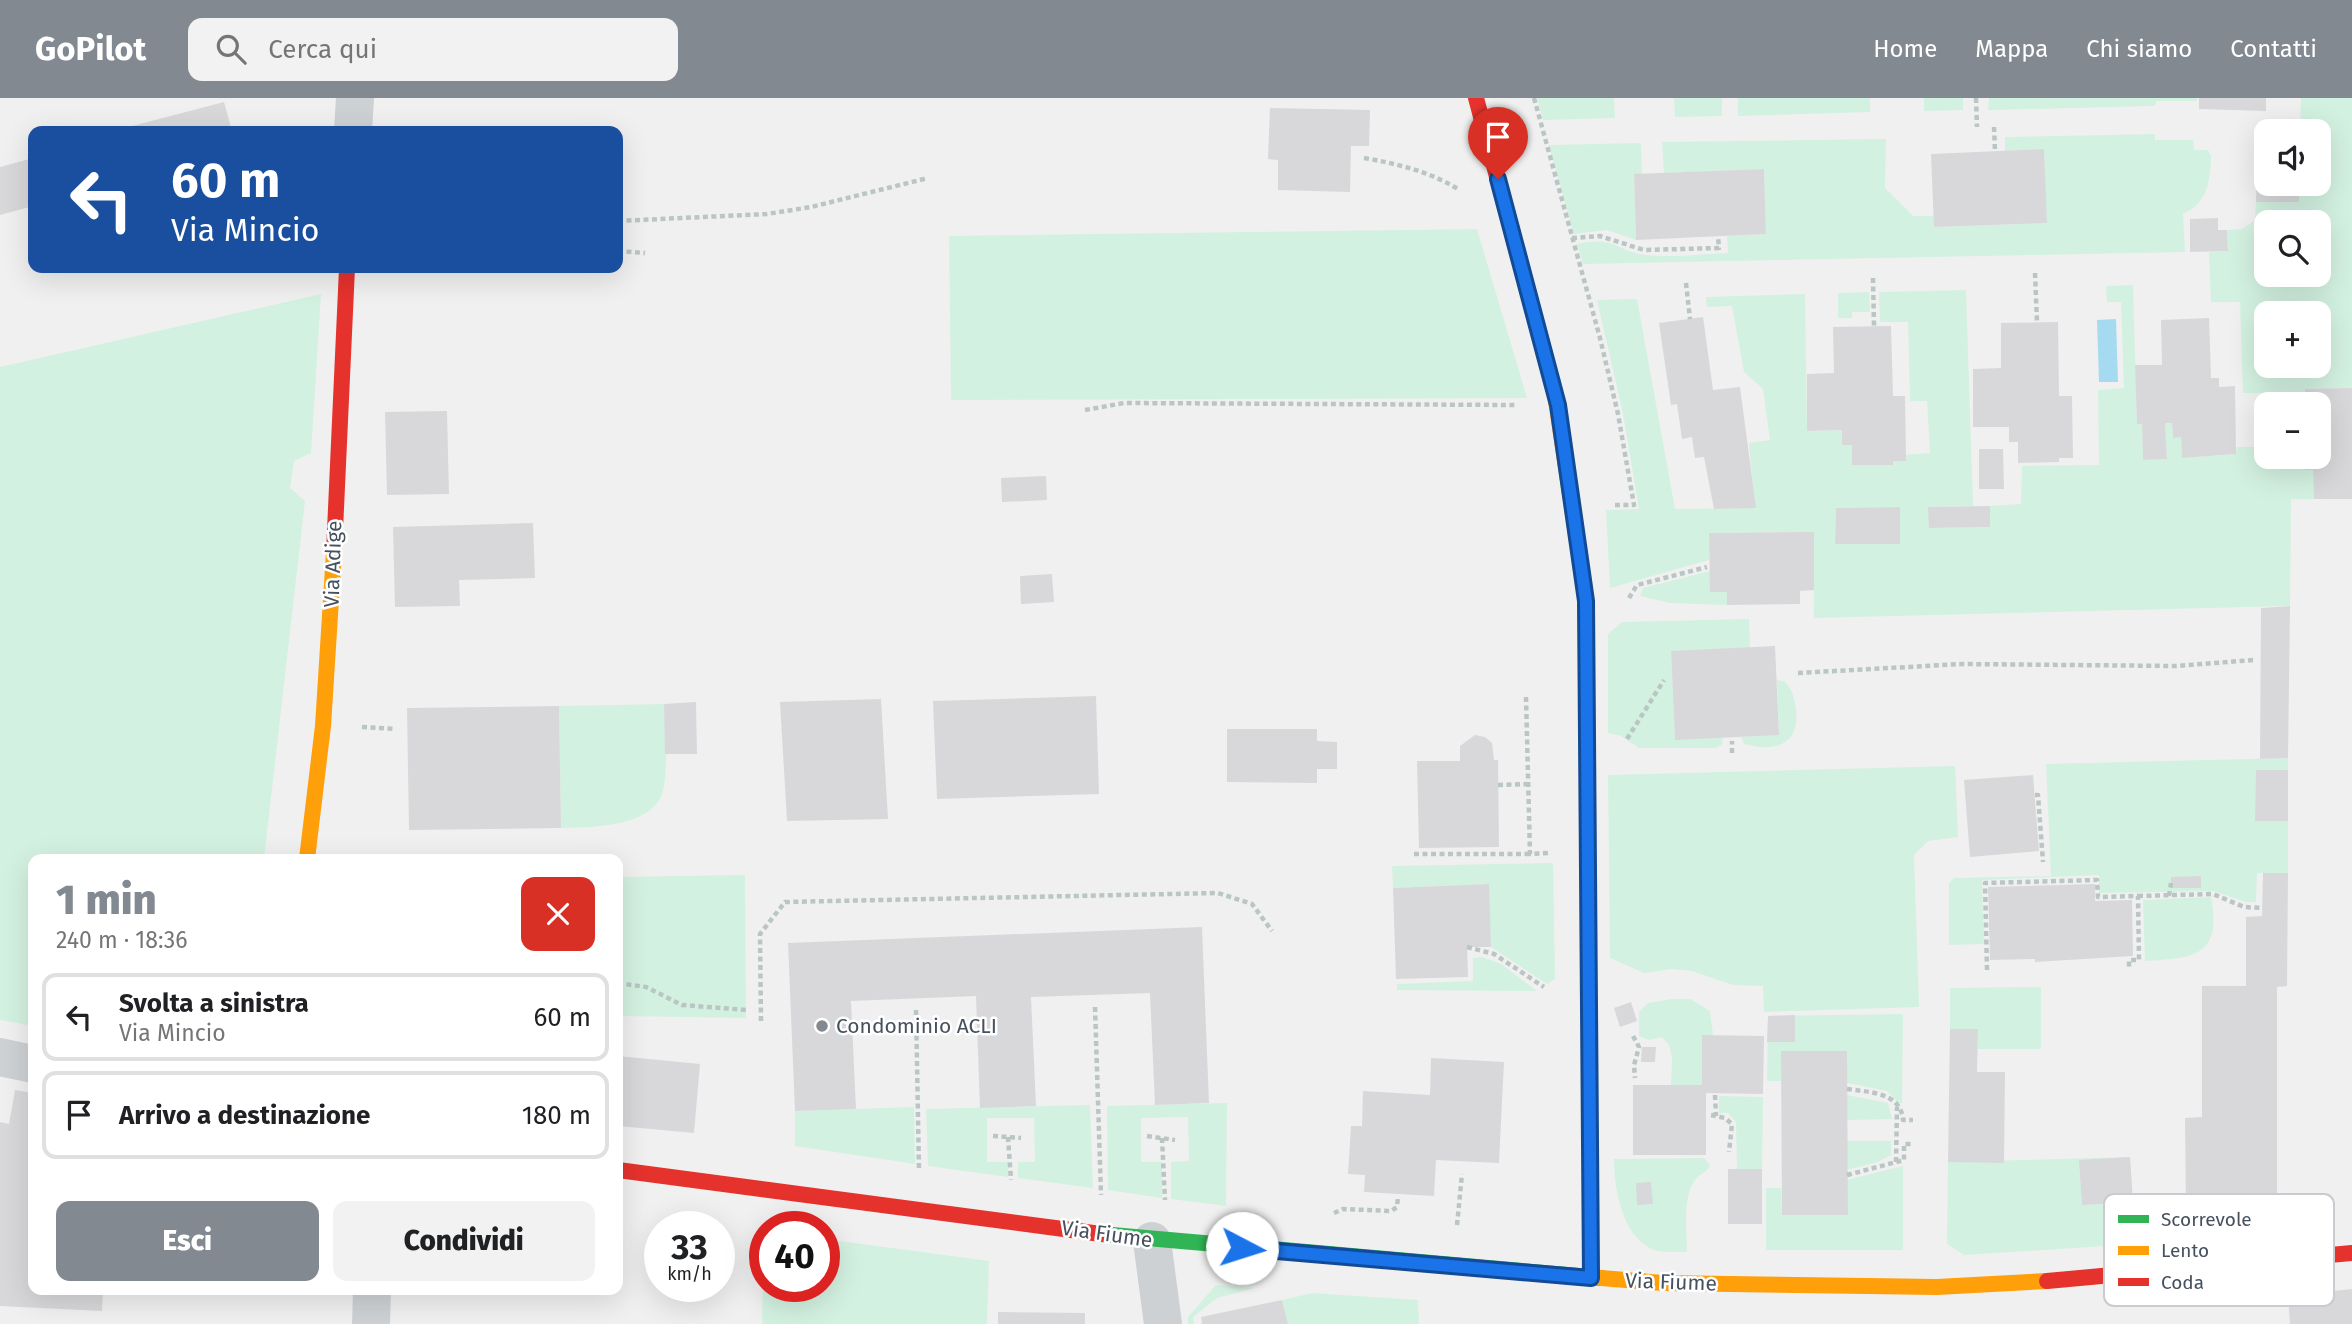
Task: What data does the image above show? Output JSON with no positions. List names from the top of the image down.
{
  "streets": {
    "street": ["Via Adige", "Via Fiume"]
  },
  "places": ["Condominio ACLI"],
  "legend": ["Scorrevole", "Lento", "Coda"],
  "page": {
    "header": "GoPilot",
    "search": "Cerca qui",
    "nav": [
      "Home",
      "Mappa",
      "Chi siamo",
      "Contatti"
    ],
    "map_buttons": ["+", "−"],
    "turn": ["60 m", "Via Mincio"],
    "heading": ["1 min", "240 m · 18:36"],
    "list": [
      {
        "name": "Svolta a sinistra",
        "note": "Via Mincio",
        "value": "60 m"
      },
      {
        "name": "Arrivo a destinazione",
        "value": "180 m"
      }
    ],
    "buttons": ["Esci", "Condividi"],
    "speed": "33 km/h",
    "limit": "40"
  }
}
